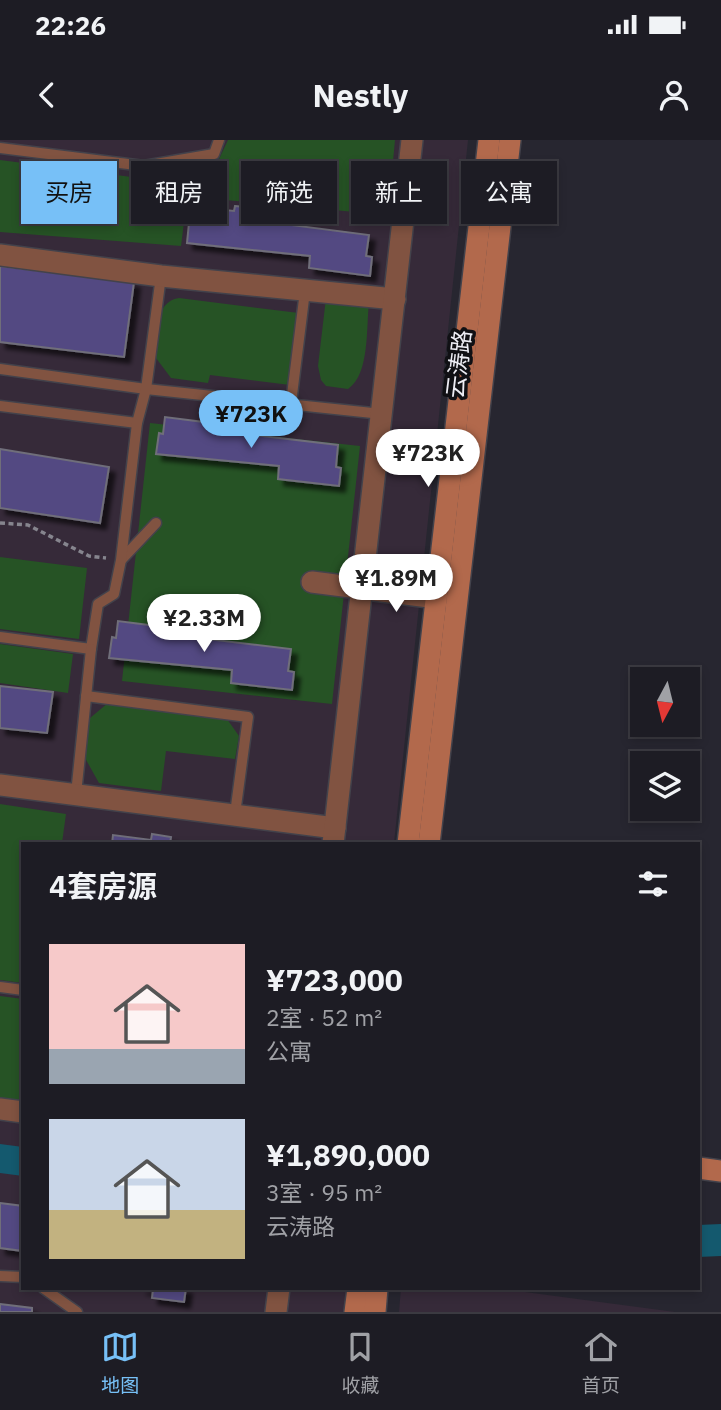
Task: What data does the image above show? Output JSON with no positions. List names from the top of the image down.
{
  "streets": {
    "street": ["云涛路"]
  },
  "north": "bottom",
  "page": {
    "status": "22:26",
    "header": "Nestly",
    "chip": [
      "买房",
      "租房",
      "筛选",
      "新上",
      "公寓"
    ],
    "price": [
      "¥723K",
      "¥723K",
      "¥1.89M",
      "¥2.33M"
    ],
    "heading": "4套房源",
    "list": [
      {
        "name": "¥723,000",
        "note": "2室 · 52 m² · 公寓"
      },
      {
        "name": "¥1,890,000",
        "note": "3室 · 95 m² · 云涛路"
      }
    ],
    "tabs": ["地图", "收藏", "首页"]
  }
}
